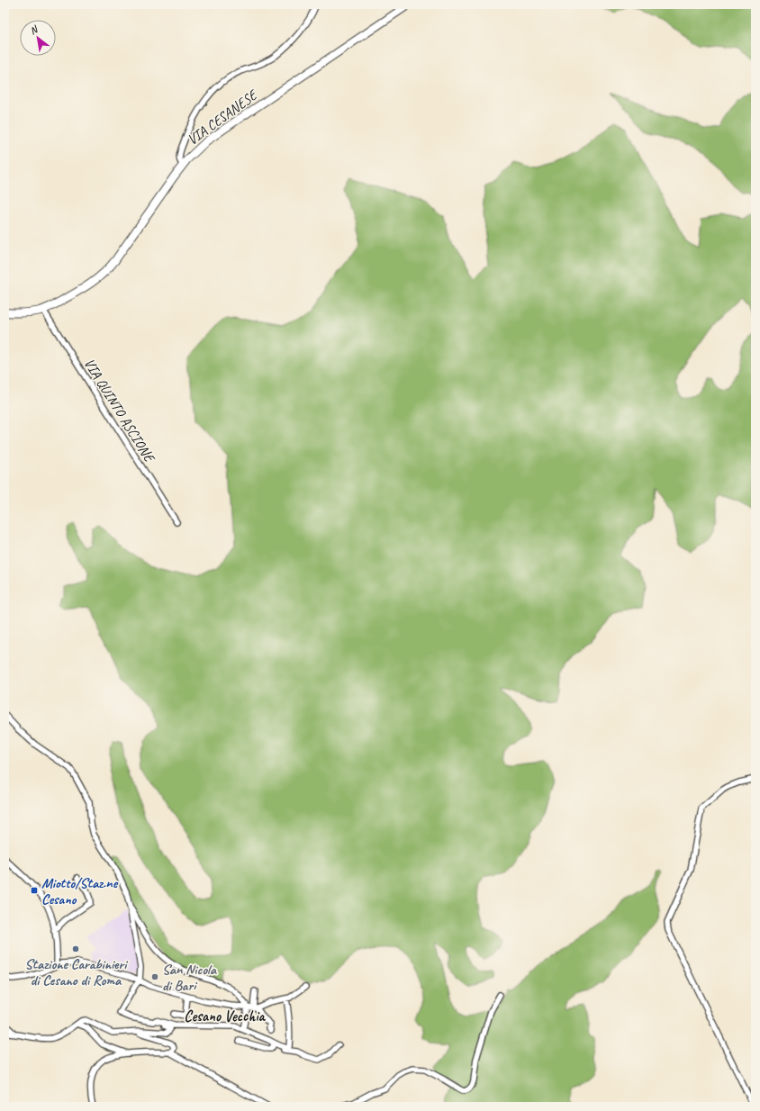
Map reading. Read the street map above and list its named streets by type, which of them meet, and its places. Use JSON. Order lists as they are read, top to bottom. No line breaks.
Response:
{"streets":{"street":["VIA CESANESE","VIA QUINTO ASCIONE"]},"crossings":[["VIA CESANESE","VIA QUINTO ASCIONE"]],"districts":["Cesano Vecchia"],"places":{"transit":["Miotto/Staz.ne Cesano"],"other":["Stazione Carabinieri di Cesano di Roma","San Nicola di Bari"]},"north":"top left"}
